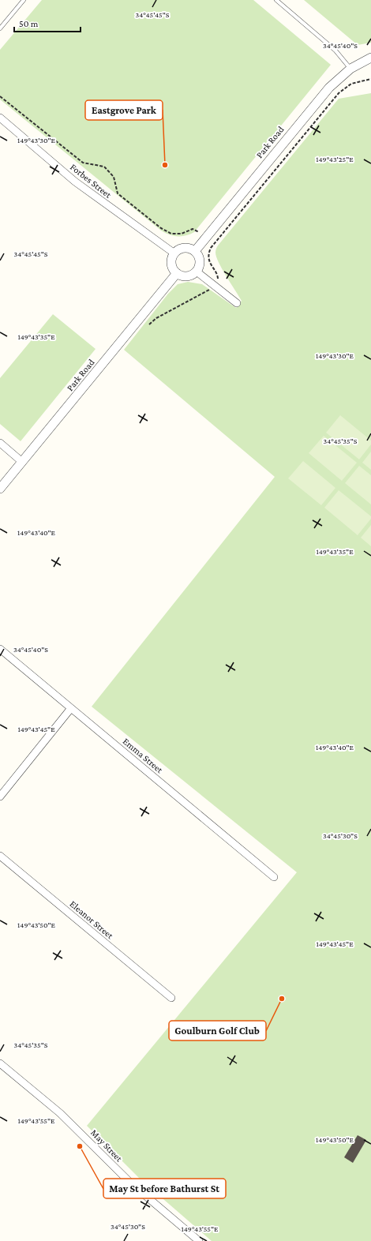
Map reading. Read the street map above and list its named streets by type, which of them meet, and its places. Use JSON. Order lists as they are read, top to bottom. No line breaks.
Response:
{"streets":{"street":["Park Road","Forbes Street","Emma Street","Eleanor Street","May Street"]},"crossings":[["Park Road","Forbes Street"]],"places":["Eastgrove Park","Goulburn Golf Club","May St before Bathurst St"],"scale_bar":"50 m","coordinates":["34°45'45\"S","34°45'40\"S","149°43'30\"E","149°43'25\"E","149°43'35\"E","34°45'35\"S","149°43'40\"E","149°43'45\"E","34°45'30\"S","149°43'50\"E","149°43'55\"E"]}
